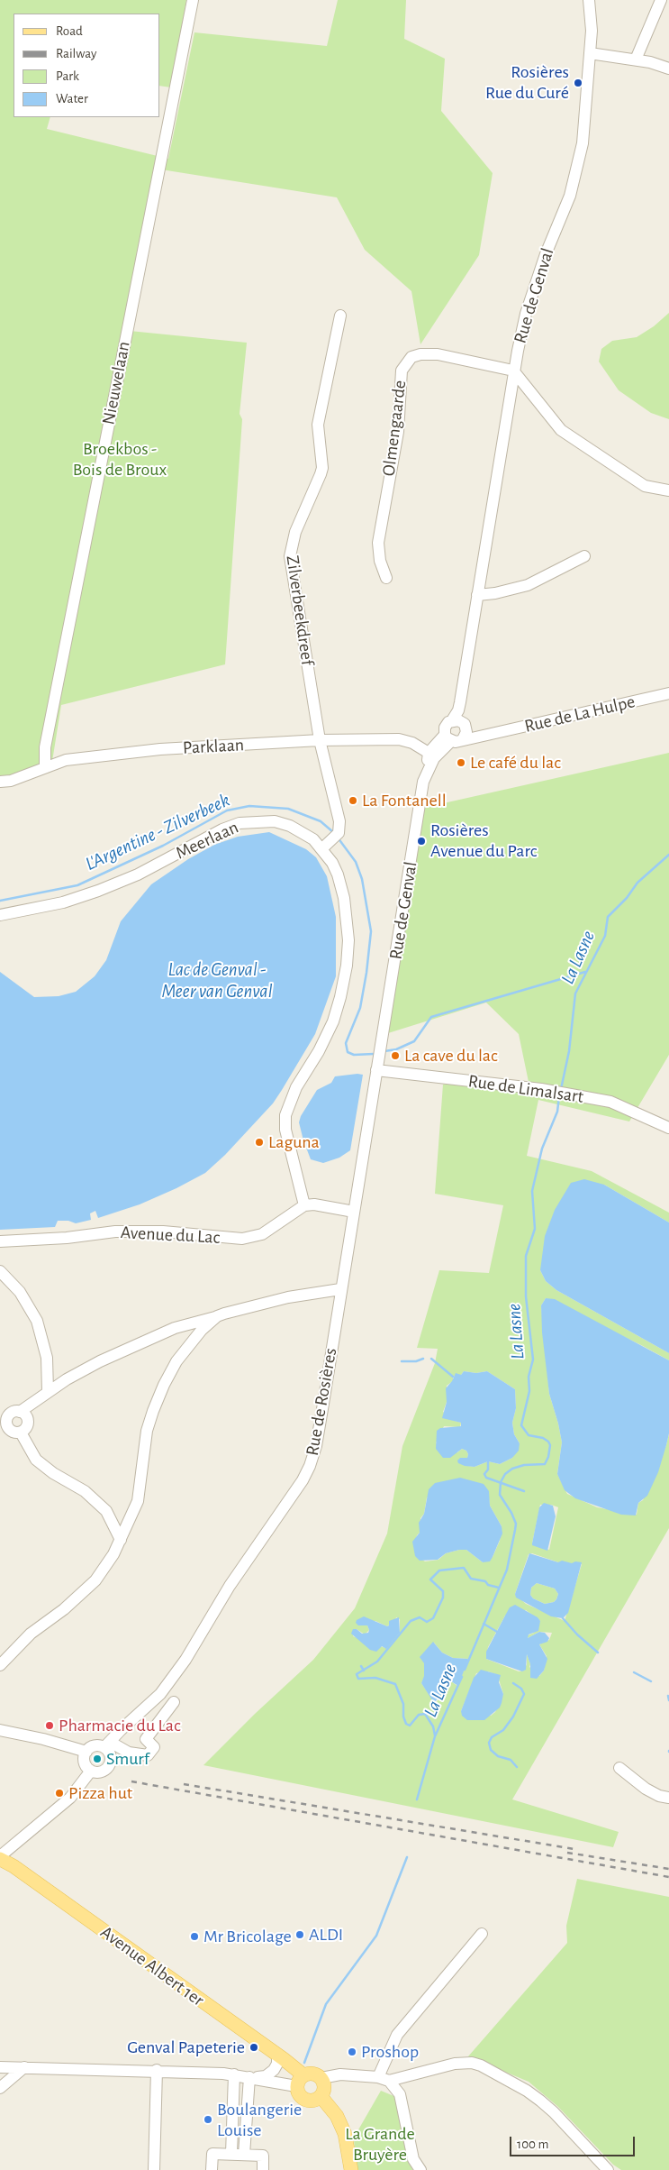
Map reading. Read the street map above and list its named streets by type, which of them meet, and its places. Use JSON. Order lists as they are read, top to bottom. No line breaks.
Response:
{"streets":{"main road":["Avenue Albert 1er"],"street":["Rue de Genval","Nieuwelaan","Olmengaarde","Zilverbeekdreef","Rue de La Hulpe","Parklaan","Meerlaan","Rue de Limalsart","Avenue du Lac","Rue de Rosières"]},"crossings":[["Rue de Genval","Olmengaarde"],["Rue de Genval","Rue de La Hulpe"],["Rue de Genval","Parklaan"],["Rue de Genval","Rue de Rosières"],["Nieuwelaan","Parklaan"],["Zilverbeekdreef","Parklaan"],["Zilverbeekdreef","Meerlaan"],["Meerlaan","Avenue du Lac"],["Rue de Limalsart","Rue de Rosières"]],"water":["L'Argentine - Zilverbeek","La Lasne","Lac de Genval - Meer van Genval"],"parks":["Broekbos - Bois de Broux","La Grande Bruyère"],"places":["Rosières Rue du Curé","Le café du lac","La Fontanell","Rosières Avenue du Parc","La cave du lac","Laguna","Pharmacie du Lac","Smurf","Pizza hut","ALDI","Mr Bricolage","Genval Papeterie","Proshop","Boulangerie Louise"],"legend":["Road","Railway","Park","Water"],"scale_bar":"100 m"}
